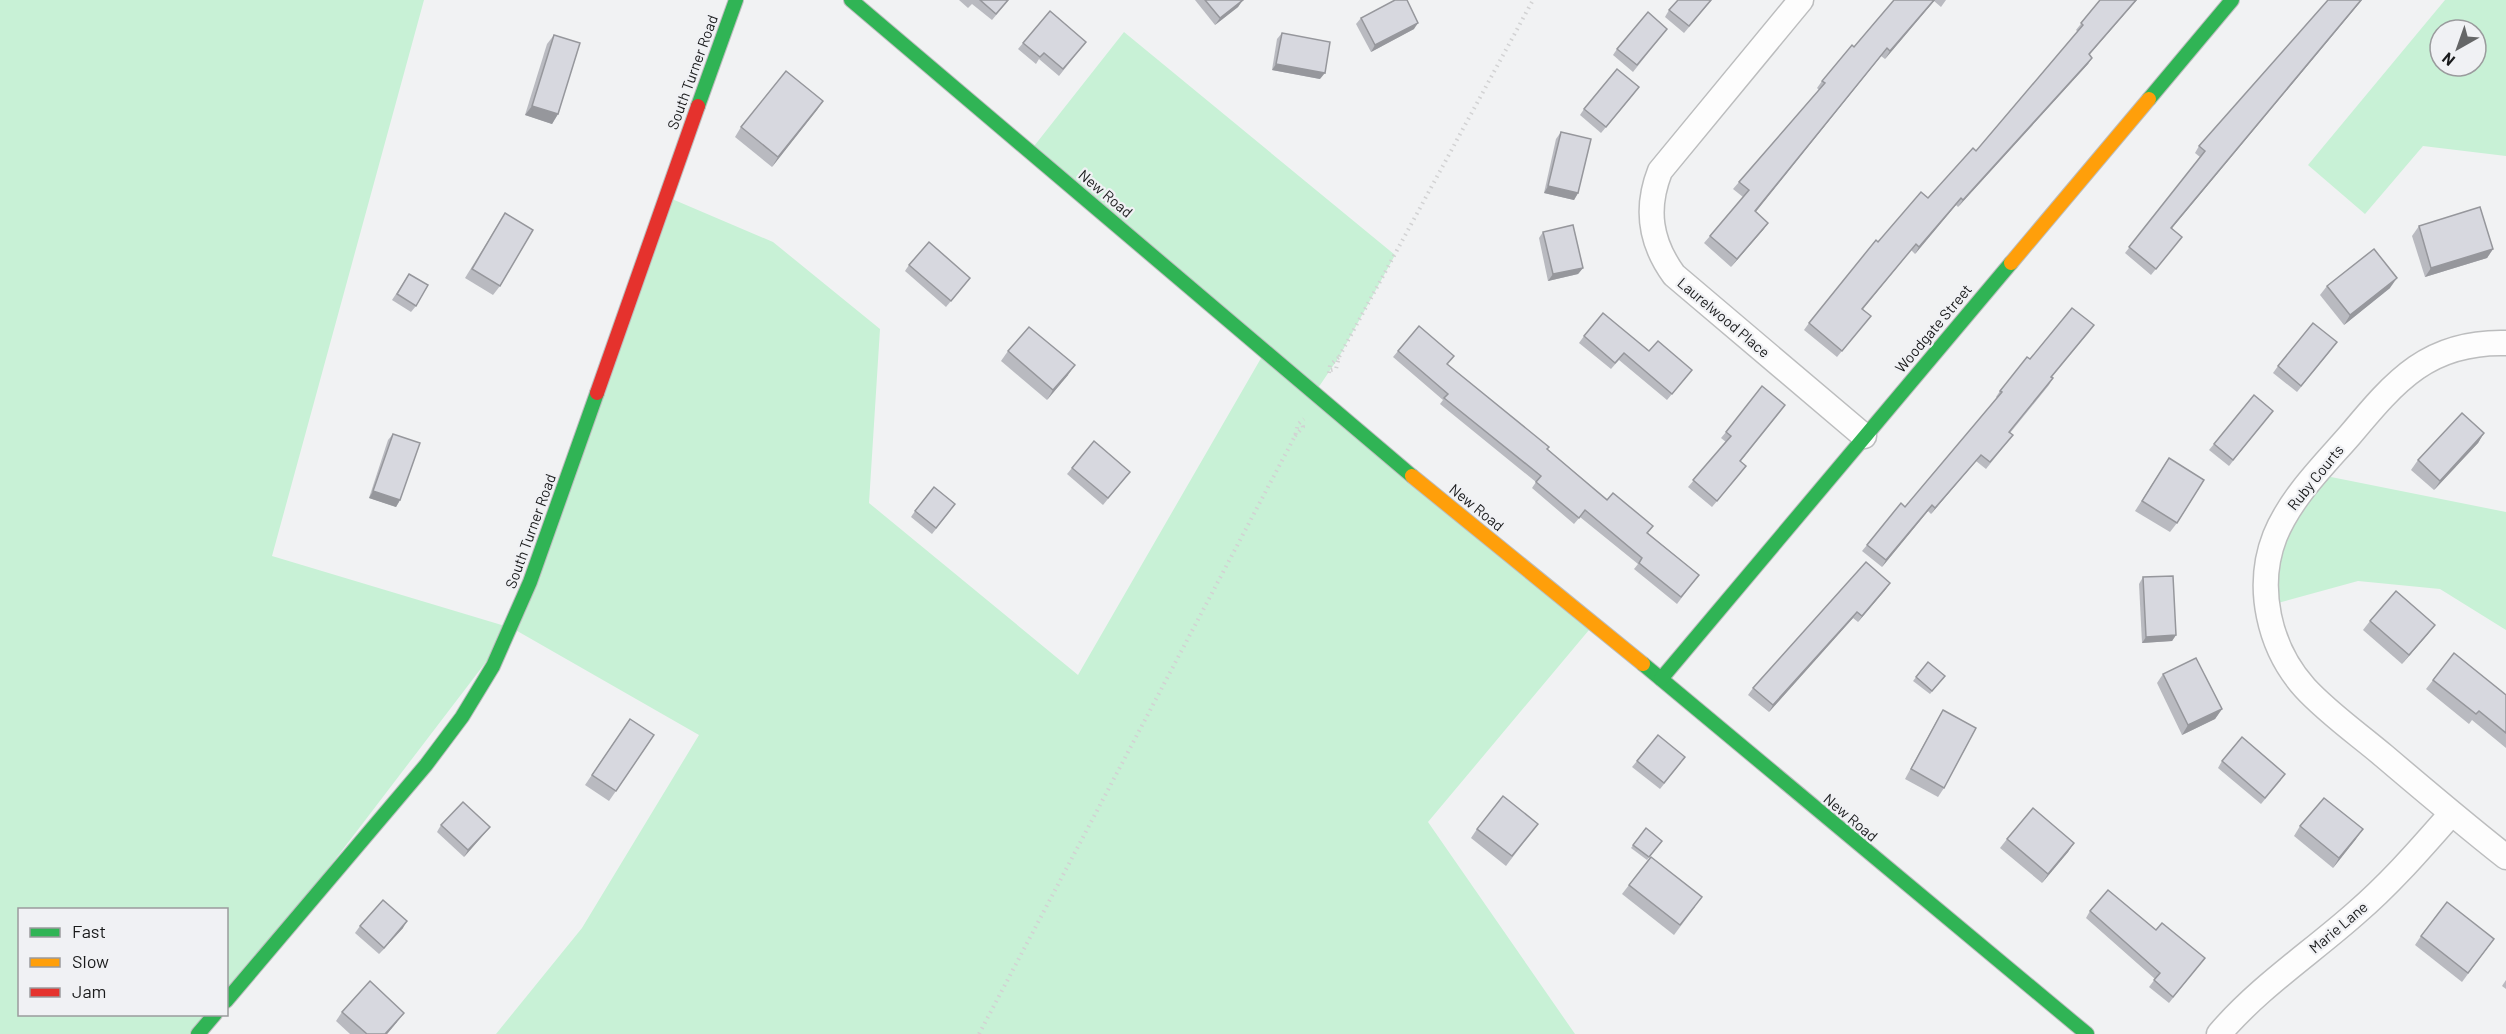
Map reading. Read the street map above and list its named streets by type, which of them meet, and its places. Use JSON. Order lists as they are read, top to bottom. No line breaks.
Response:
{"streets":{"street":["South Turner Road","New Road","Laurelwood Place","Woodgate Street","Ruby Courts","Marie Lane"]},"crossings":[["New Road","Woodgate Street"],["Laurelwood Place","Woodgate Street"],["Ruby Courts","Marie Lane"]],"legend":["Fast","Slow","Jam"],"north":"bottom left"}
